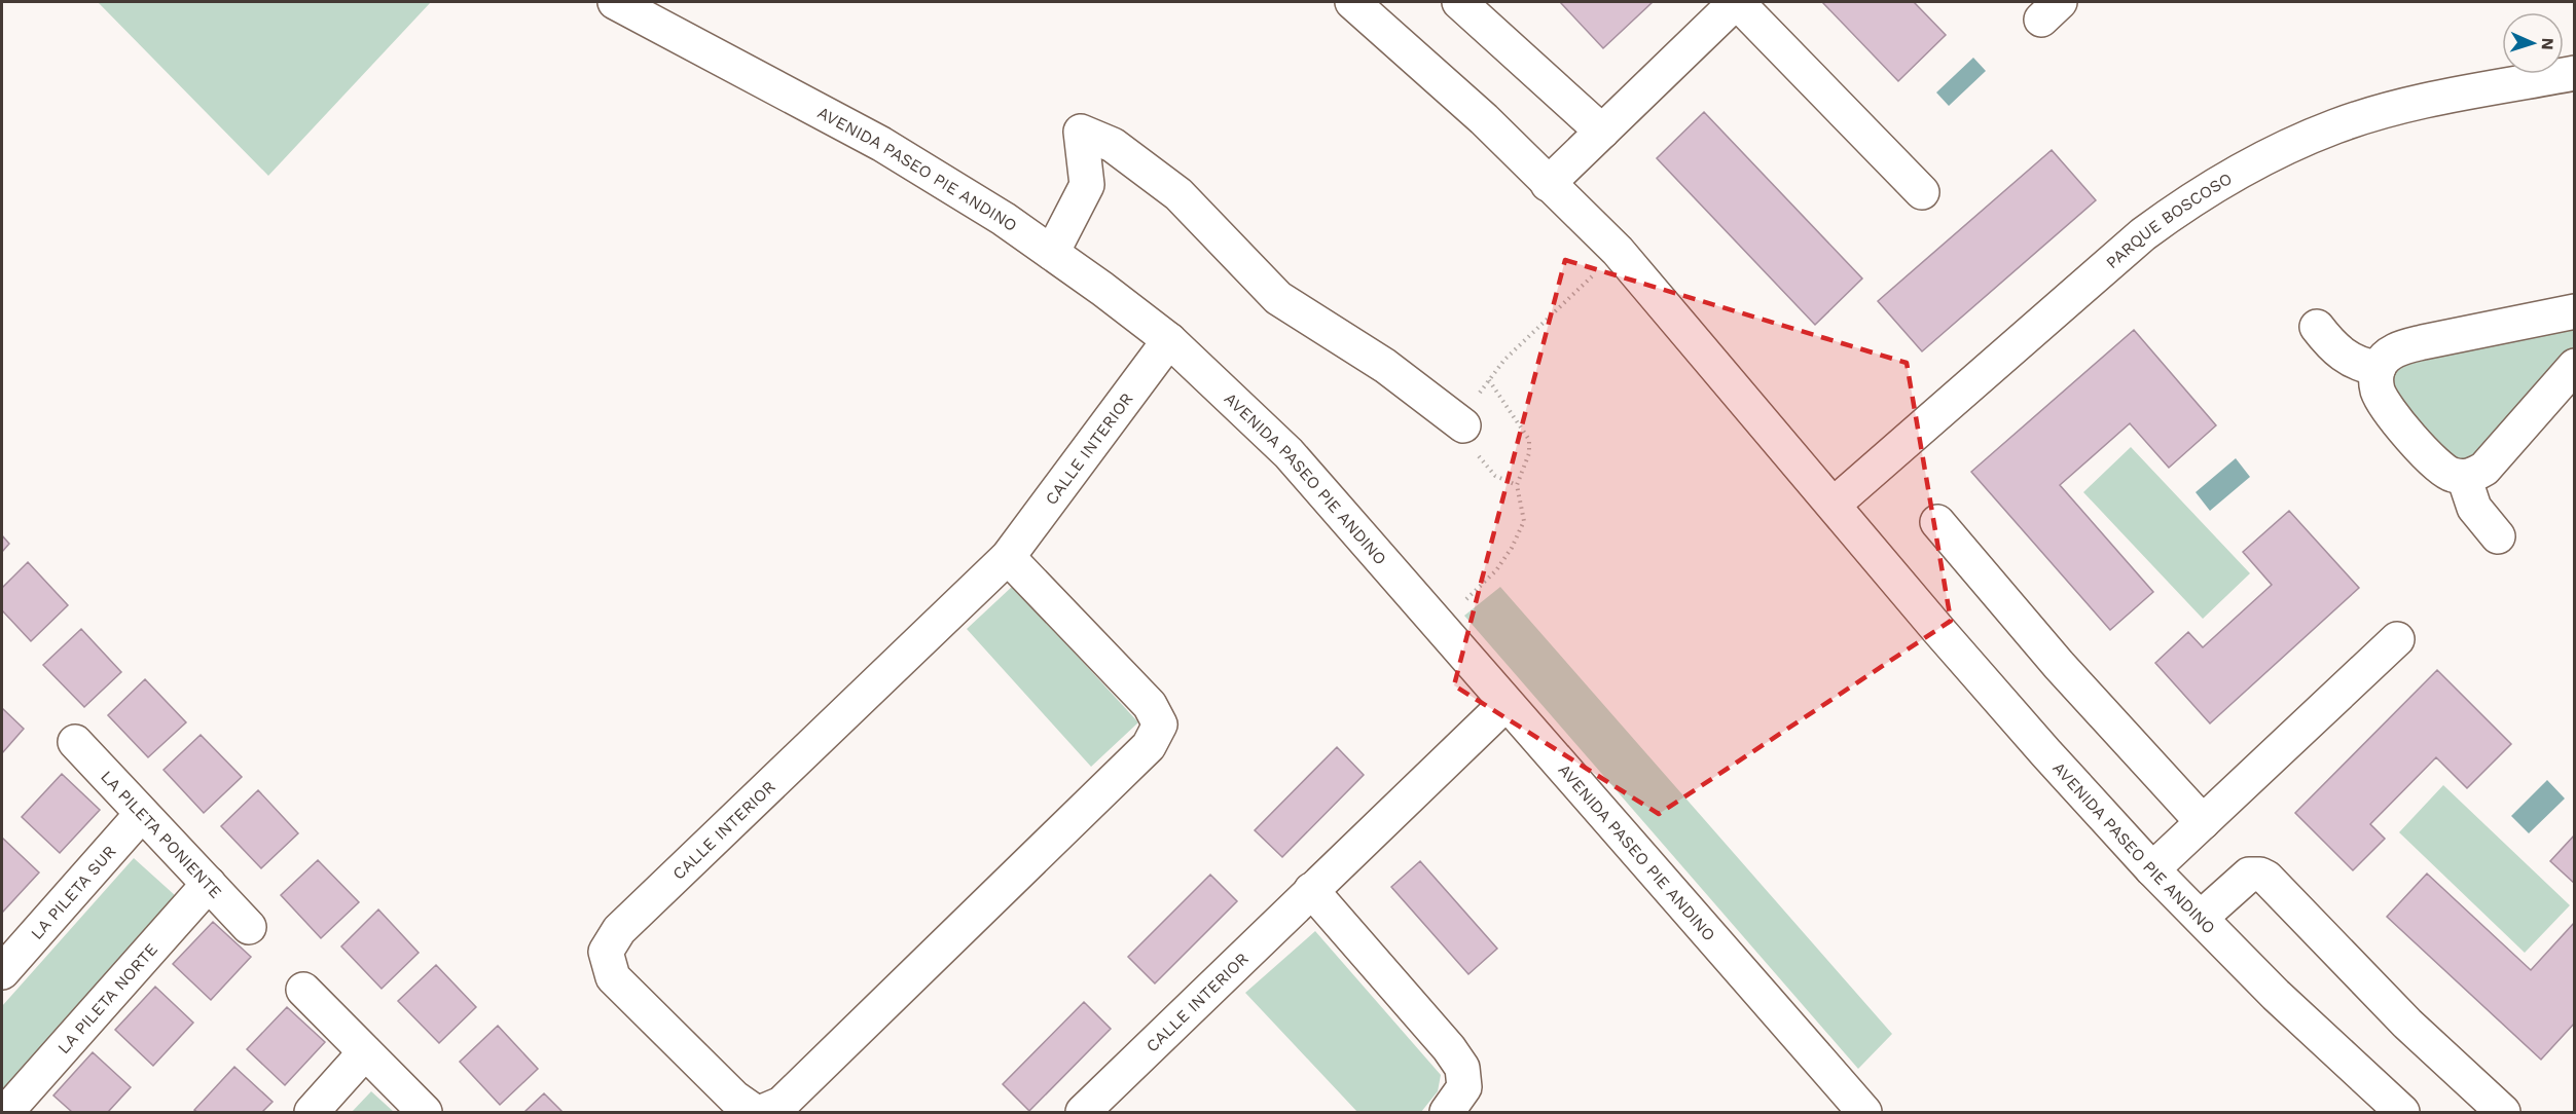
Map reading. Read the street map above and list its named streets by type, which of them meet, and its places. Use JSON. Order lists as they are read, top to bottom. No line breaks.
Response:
{"streets":{"street":["AVENIDA PASEO PIE ANDINO","PARQUE BOSCOSO","CALLE INTERIOR","LA PILETA PONIENTE","LA PILETA SUR","LA PILETA NORTE"]},"crossings":[["AVENIDA PASEO PIE ANDINO","PARQUE BOSCOSO"],["AVENIDA PASEO PIE ANDINO","CALLE INTERIOR"],["LA PILETA PONIENTE","LA PILETA SUR"],["LA PILETA PONIENTE","LA PILETA NORTE"]],"north":"right"}
